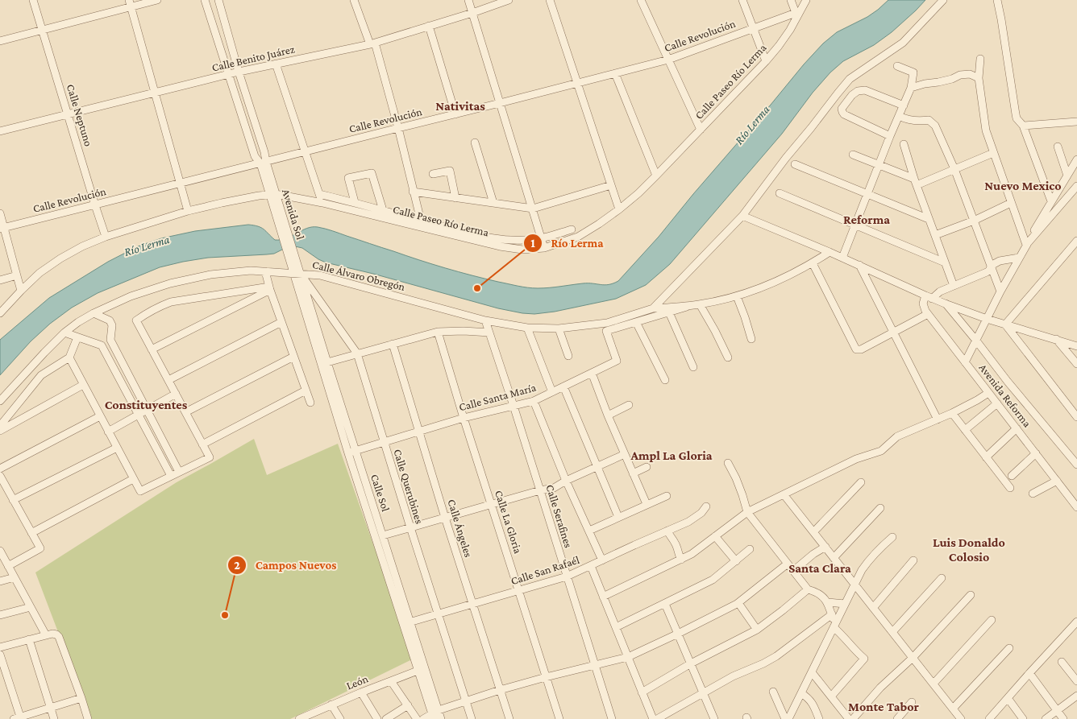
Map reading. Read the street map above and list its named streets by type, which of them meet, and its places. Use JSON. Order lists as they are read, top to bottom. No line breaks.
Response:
{"streets":{"street":["Calle Revolución","Calle Benito Juárez","Calle Paseo Río Lerma","Calle Neptuno","Avenida Sol","Calle Álvaro Obregón","Avenida Reforma","Calle Santa María","Calle Querubines","Calle Sol","Calle Serafines","Calle La Gloria","Calle Ángeles","Calle San Rafaél","León"]},"crossings":[["Calle Revolución","Calle Paseo Río Lerma"],["Calle Revolución","Calle Neptuno"],["Calle Revolución","Avenida Sol"],["Calle Benito Juárez","Calle Neptuno"],["Calle Paseo Río Lerma","Calle Neptuno"],["Calle Paseo Río Lerma","Avenida Sol"],["Avenida Sol","Calle Álvaro Obregón"],["Avenida Sol","Calle Querubines"],["Avenida Sol","Calle Sol"],["Calle Álvaro Obregón","Calle Querubines"],["Calle Álvaro Obregón","Calle Sol"],["Calle Álvaro Obregón","Calle Serafines"],["Calle Santa María","Calle Querubines"],["Calle Santa María","Calle Sol"],["Calle Santa María","Calle Serafines"],["Calle Santa María","Calle La Gloria"],["Calle Santa María","Calle Ángeles"],["Calle Querubines","Calle Sol"],["Calle Querubines","Calle San Rafaél"],["Calle Sol","Calle San Rafaél"],["Calle Sol","León"],["Calle Serafines","Calle San Rafaél"],["Calle La Gloria","Calle San Rafaél"],["Calle Ángeles","Calle San Rafaél"]],"districts":["Nativitas","Nuevo Mexico","Reforma","Constituyentes","Ampl La Gloria","Luis Donaldo Colosio","Santa Clara","Monte Tabor"],"water":["Río Lerma"],"places":["Río Lerma","Campos Nuevos"]}
